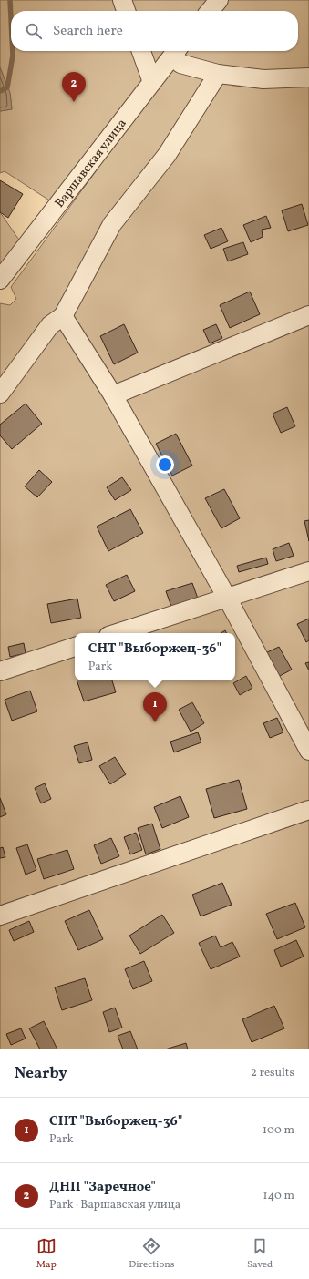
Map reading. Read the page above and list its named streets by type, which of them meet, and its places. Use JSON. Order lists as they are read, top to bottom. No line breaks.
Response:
{"streets":{"street":["Варшавская улица"]},"page":{"search":"Search here","pins":["2","1"],"popup":["СНТ \"Выборжец-36\"","Park"],"heading":["Nearby","2 results"],"list":[{"mark":"1","name":"СНТ \"Выборжец-36\"","note":"Park","value":"100 m"},{"mark":"2","name":"ДНП \"Заречное\"","note":"Park · Варшавская улица","value":"140 m"}],"nav":["Map","Directions","Saved"]}}
